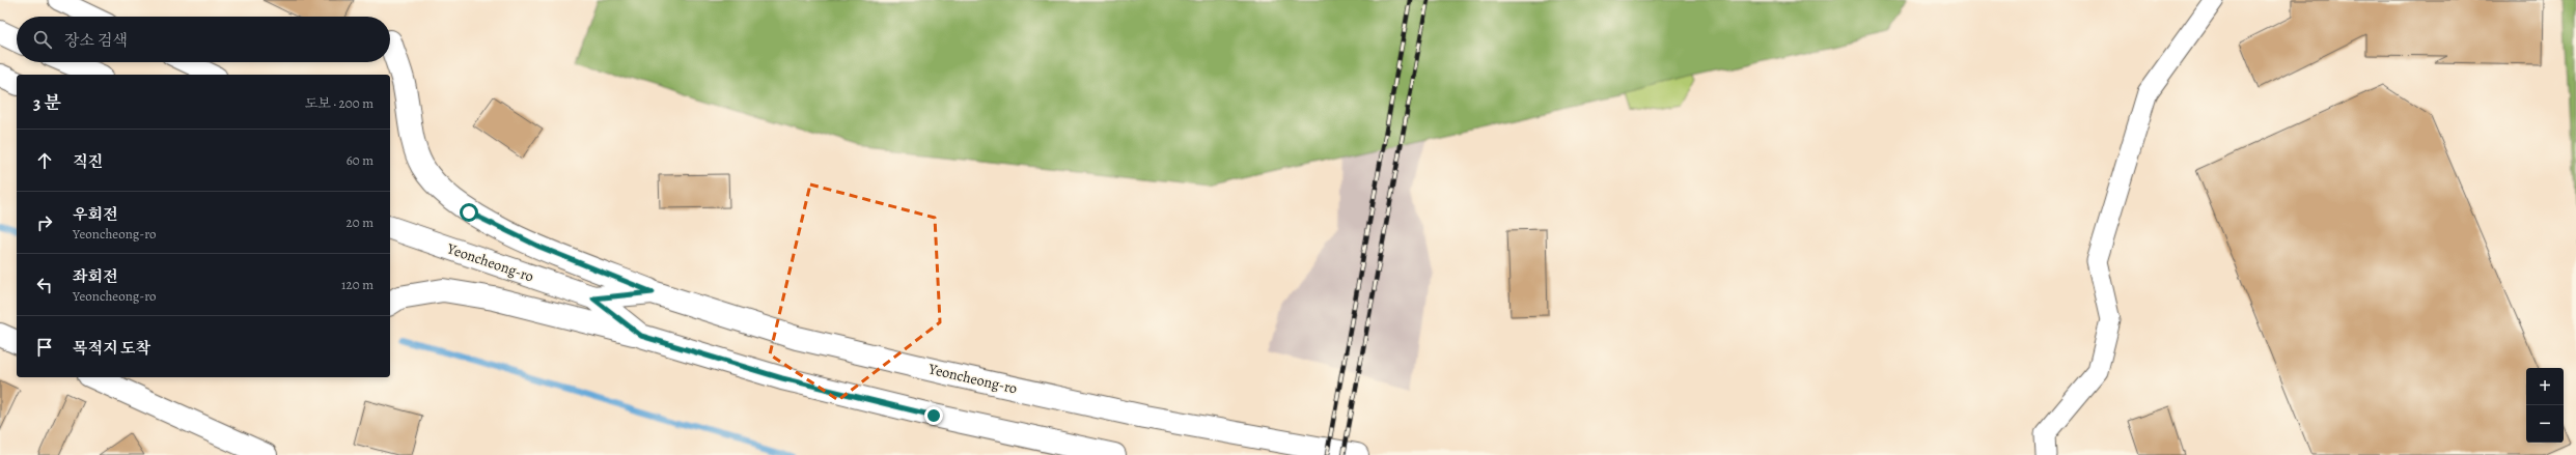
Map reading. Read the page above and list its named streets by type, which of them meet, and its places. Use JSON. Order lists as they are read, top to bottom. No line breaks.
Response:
{"streets":{"main road":["Yeoncheong-ro"]},"page":{"search":"장소 검색","heading":["3 분","도보 · 200 m"],"list":[["직진","60 m"],["우회전","Yeoncheong-ro","20 m"],["좌회전","Yeoncheong-ro","120 m"],"목적지 도착"],"map_buttons":["+","−"]}}
